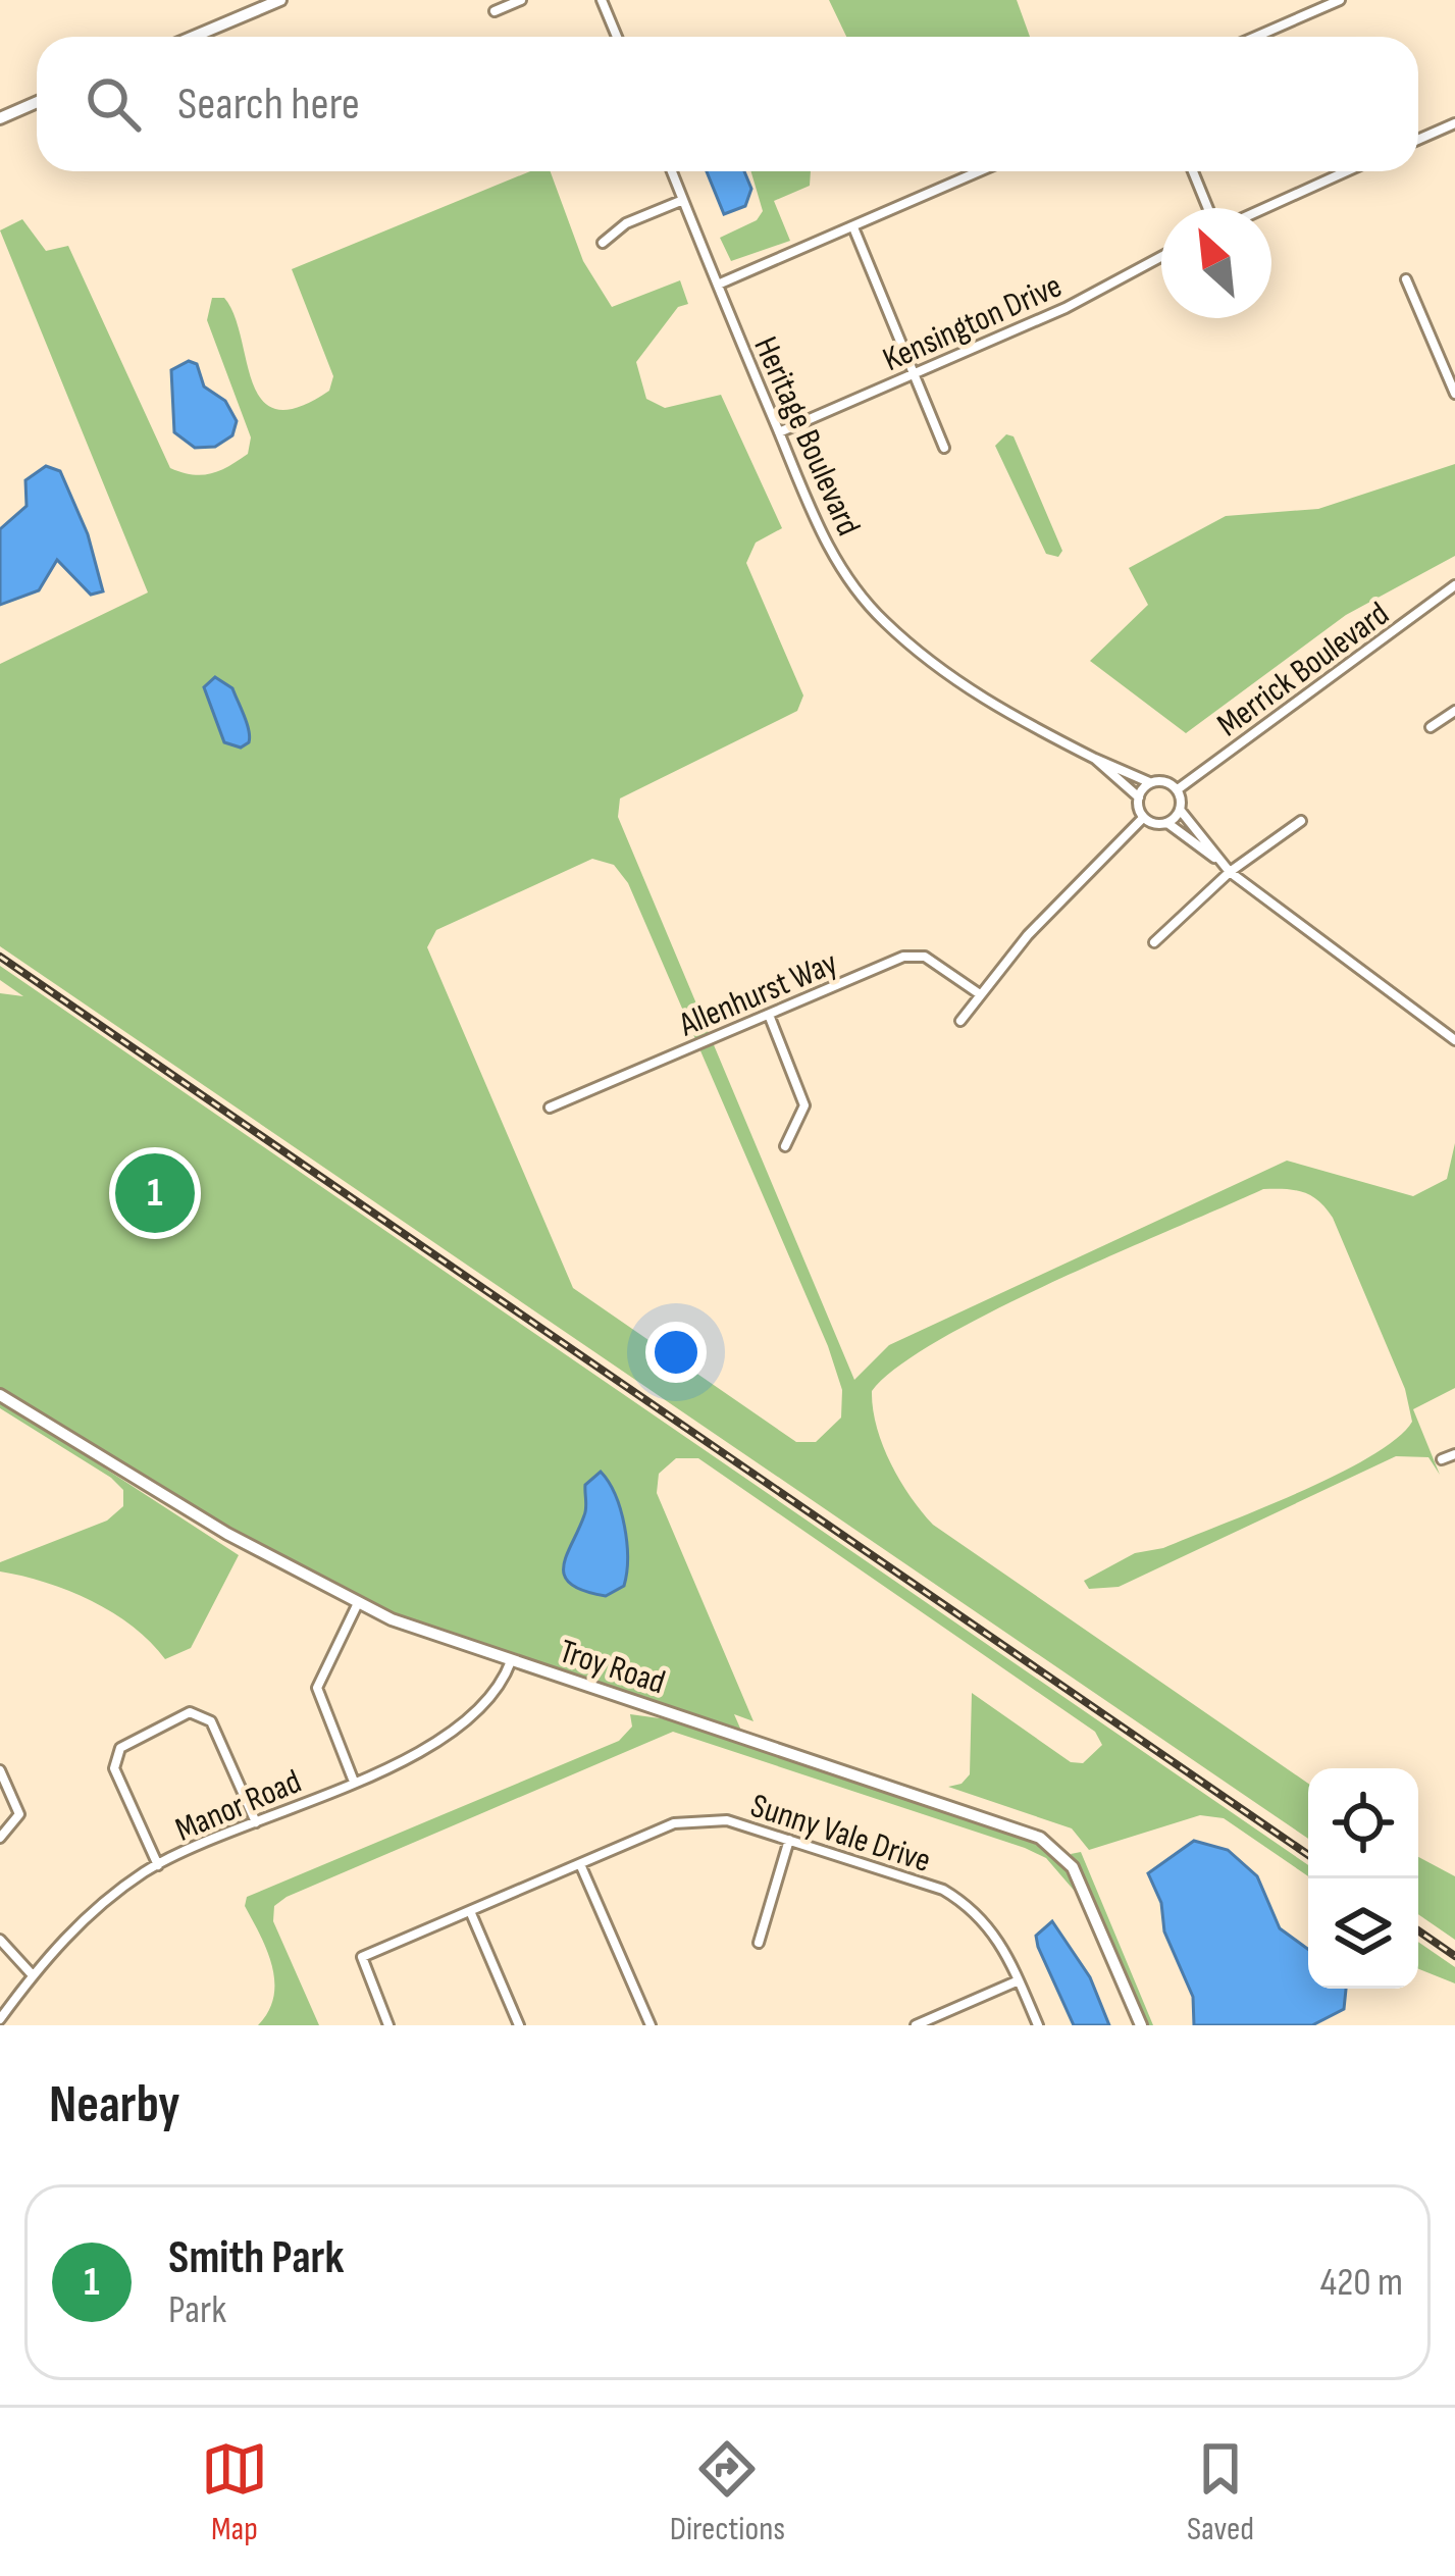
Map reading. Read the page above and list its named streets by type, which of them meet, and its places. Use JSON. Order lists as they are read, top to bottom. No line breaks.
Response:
{"streets":{"street":["Kensington Drive","Heritage Boulevard","Merrick Boulevard","Allenhurst Way","Troy Road","Manor Road","Sunny Vale Drive"]},"crossings":[["Kensington Drive","Heritage Boulevard"],["Heritage Boulevard","Merrick Boulevard"],["Troy Road","Manor Road"]],"north":"top left","page":{"search":"Search here","pins":"1","heading":"Nearby","list":[{"mark":"1","name":"Smith Park","note":"Park","value":"420 m"}],"nav":["Map","Directions","Saved"]}}
